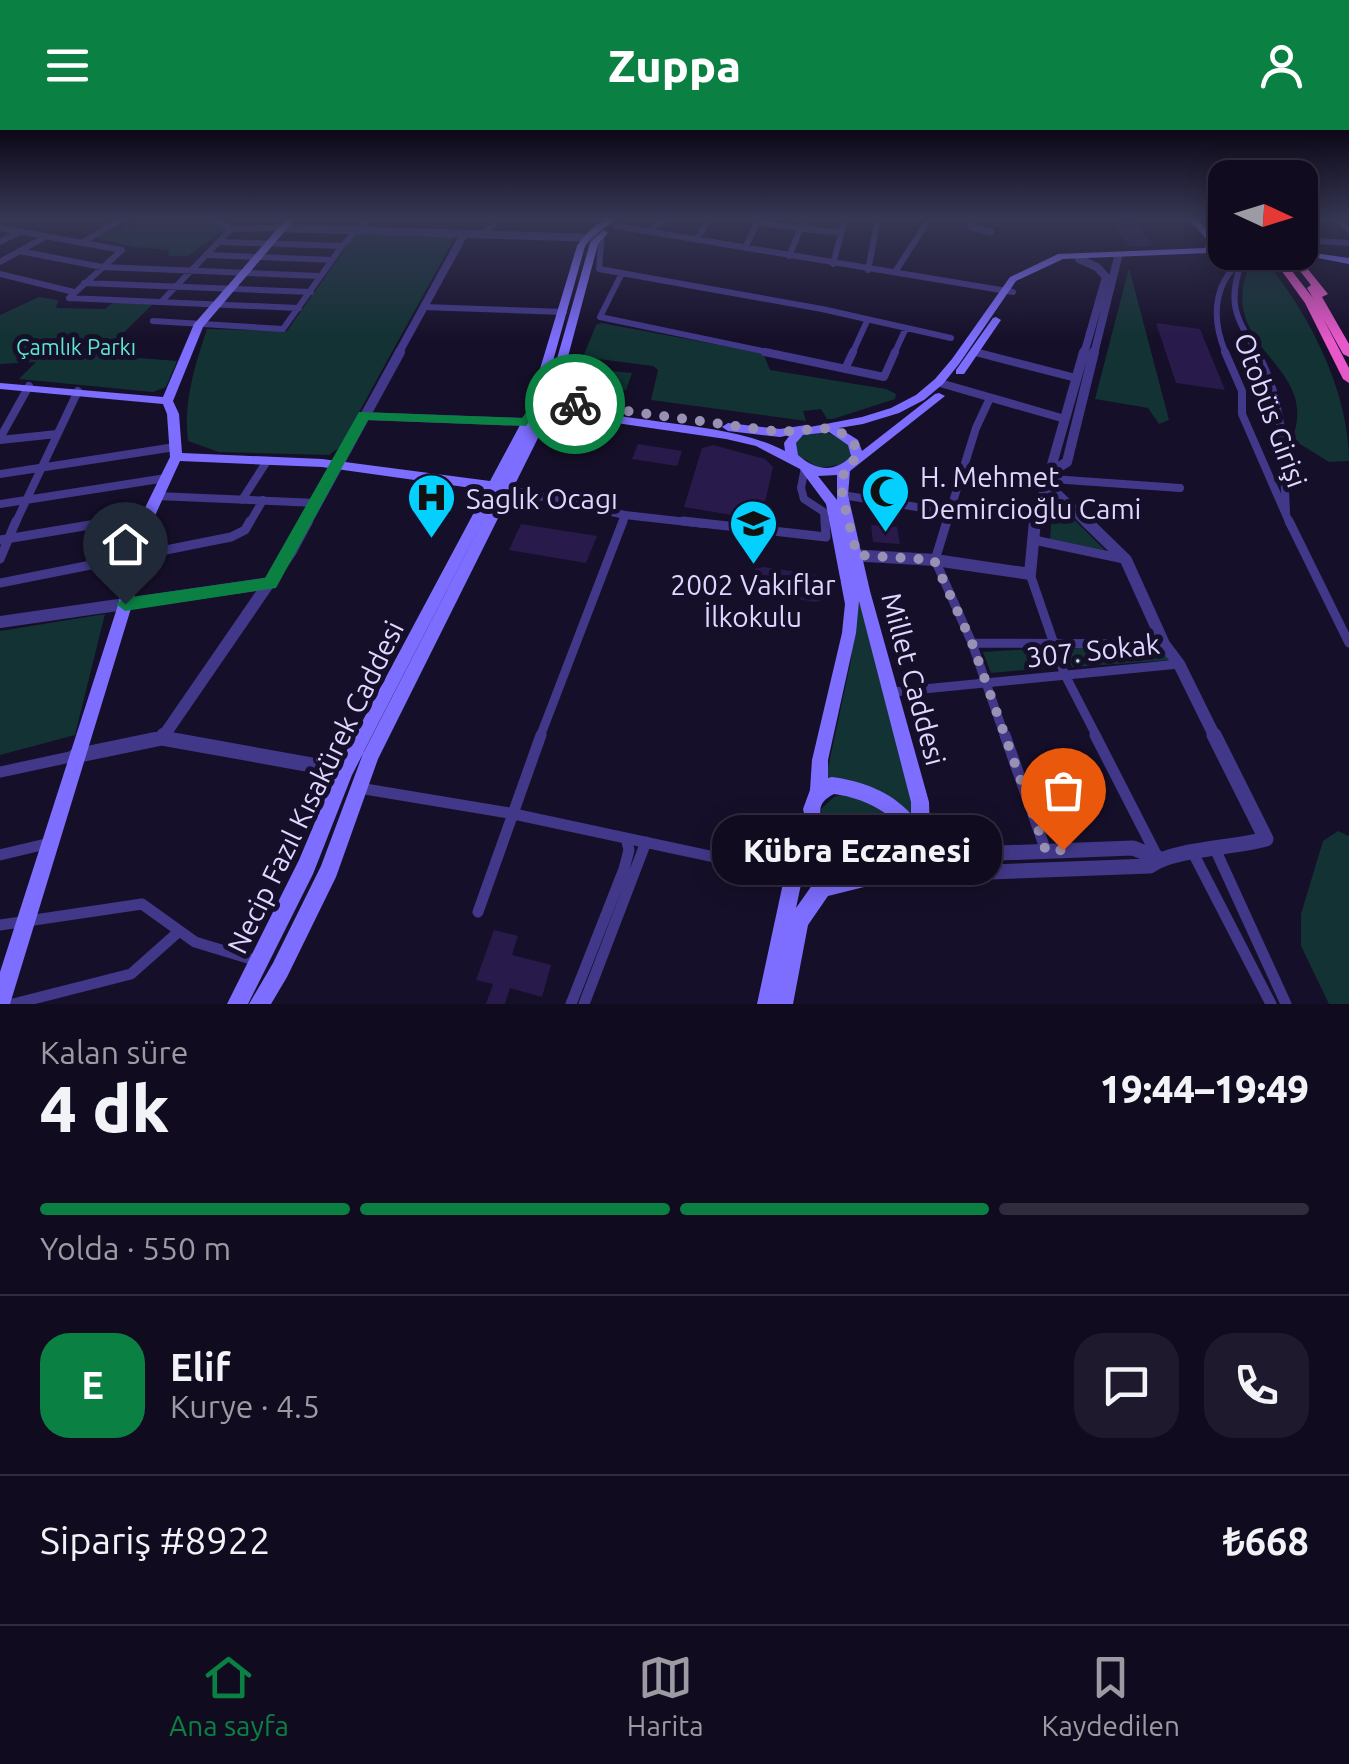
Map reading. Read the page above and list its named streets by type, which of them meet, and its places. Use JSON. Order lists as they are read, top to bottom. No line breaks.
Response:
{"streets":{"main road":["Millet Caddesi","Necip Fazıl Kısakürek Caddesi"],"street":["Otobüs Girişi","307. Sokak"]},"crossings":[["307. Sokak","Millet Caddesi"]],"parks":["Çamlık Parkı"],"places":{"mosque":["H. Mehmet Demircioğlu Cami"],"hospital":["Saglık Ocagı"],"school or university":["2002 Vakıflar İlkokulu"],"other":["Kübra Eczanesi"]},"north":"right","page":{"header":"Zuppa","bubble":"Kübra Eczanesi","heading":["4 dk","Kalan süre","19:44–19:49"],"panel":["Elif","Kurye · 4.5","Sipariş #8922","₺668"],"bar":"Yolda · 550 m","round":"E","tabs":["Ana sayfa","Harita","Kaydedilen"]}}
